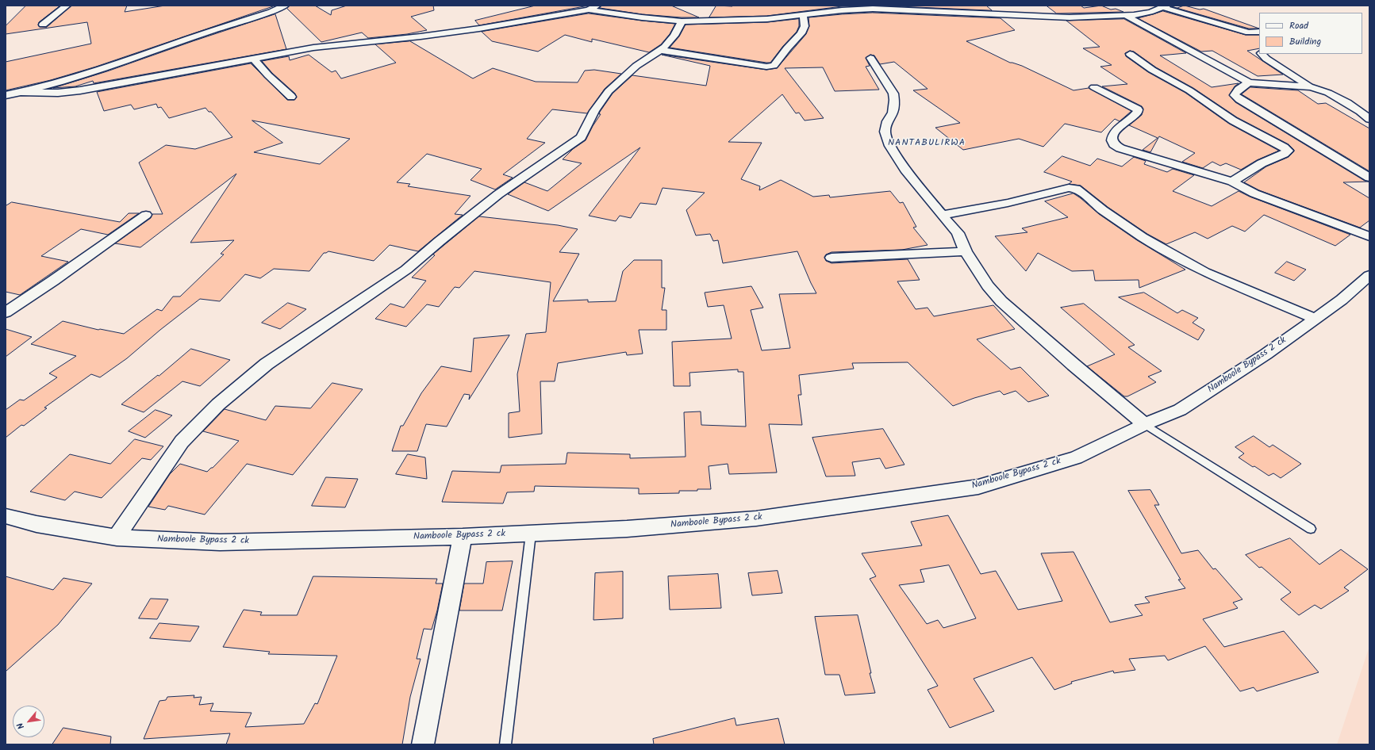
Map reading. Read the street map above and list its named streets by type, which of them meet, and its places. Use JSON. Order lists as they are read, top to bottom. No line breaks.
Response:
{"streets":{"street":["Namboole Bypass 2 ck"]},"districts":["NANTABULIRWA"],"legend":["Road","Building"],"north":"bottom left"}
